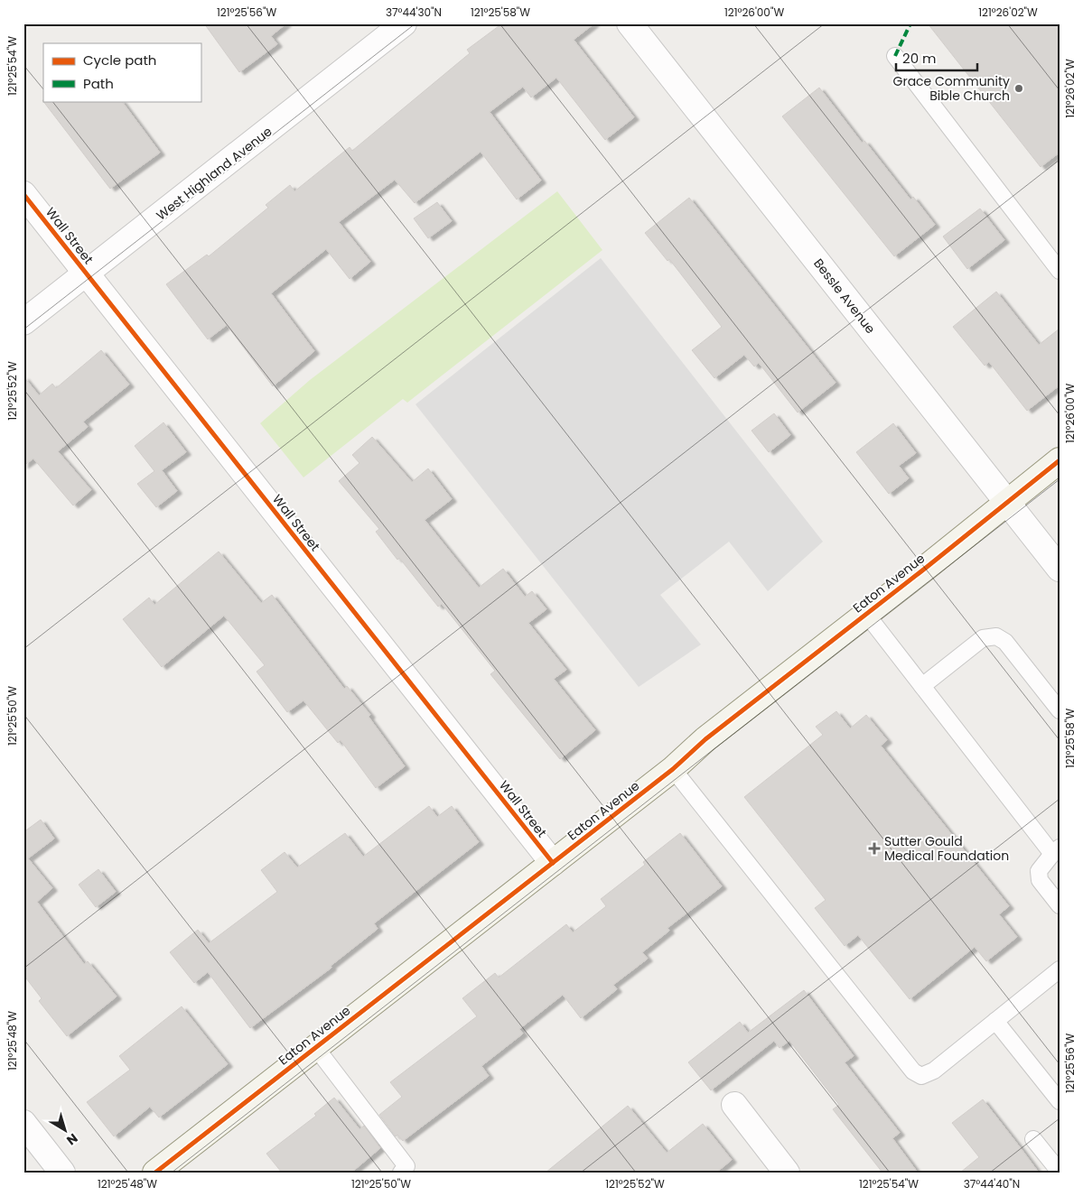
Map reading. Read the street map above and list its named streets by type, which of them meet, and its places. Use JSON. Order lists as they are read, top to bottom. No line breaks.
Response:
{"streets":{"street":["West Highland Avenue","Wall Street","Bessle Avenue","Eaton Avenue"]},"crossings":[["West Highland Avenue","Wall Street"],["Wall Street","Eaton Avenue"],["Bessle Avenue","Eaton Avenue"]],"places":{"other":["Grace Community Bible Church"],"health":["Sutter Gould Medical Foundation"]},"legend":["Cycle path","Path"],"scale_bar":"20 m","north":"bottom right","coordinates":["121°25'56\"W","37°44'30\"N","121°25'58\"W","121°26'00\"W","121°26'02\"W","121°25'54\"W","121°25'52\"W","121°25'50\"W","121°25'48\"W","37°44'40\"N"]}
